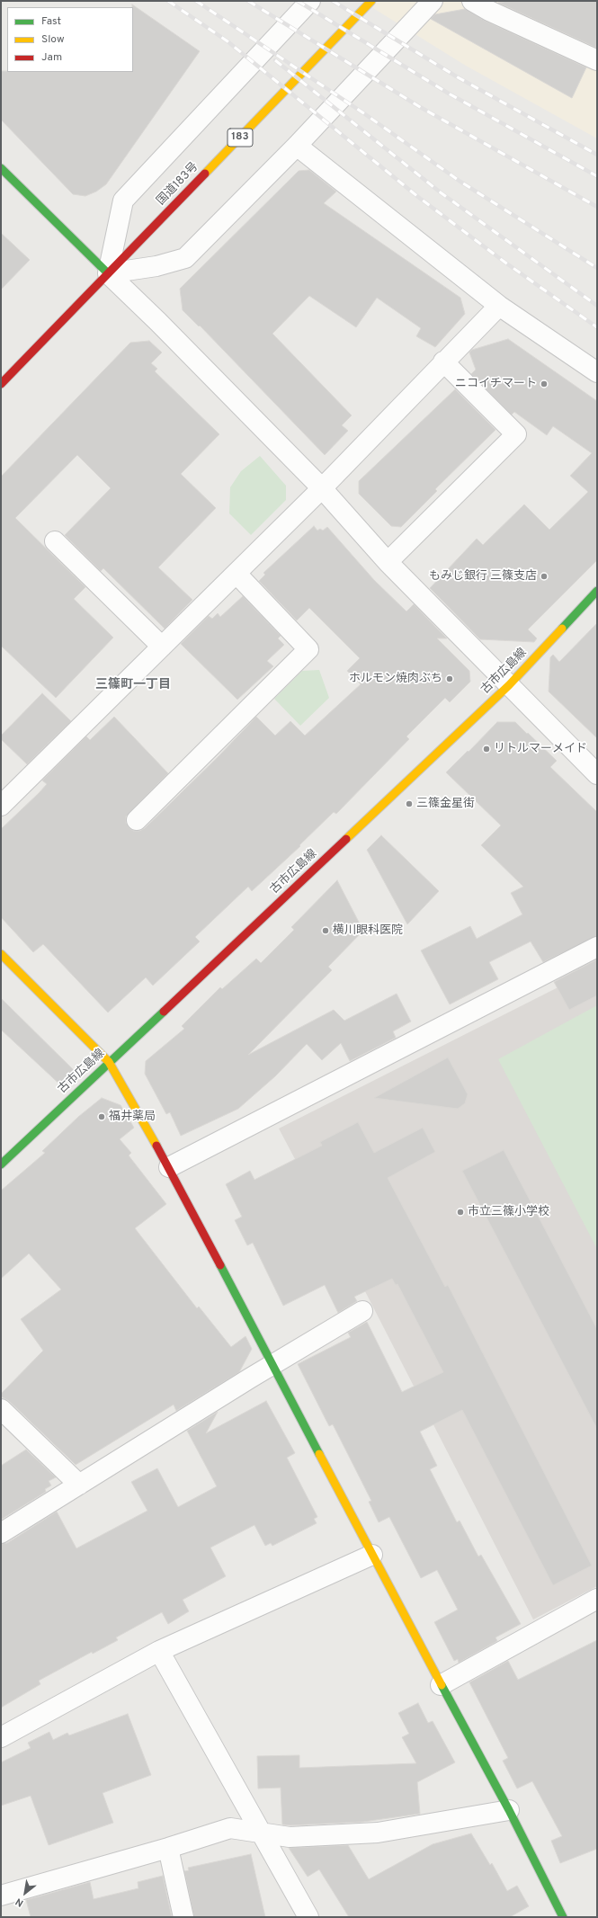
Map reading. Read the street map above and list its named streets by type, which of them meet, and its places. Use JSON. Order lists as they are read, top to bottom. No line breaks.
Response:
{"streets":{"main road":["183","国道183号","古市広島線"]},"districts":["三篠町一丁目"],"places":["ニコイチマート","もみじ銀行 三篠支店","ホルモン焼肉ぶち","リトルマーメイド","三篠金星街","横川眼科医院","福井薬局","市立三篠小学校"],"legend":["Fast","Slow","Jam"],"north":"bottom left"}
